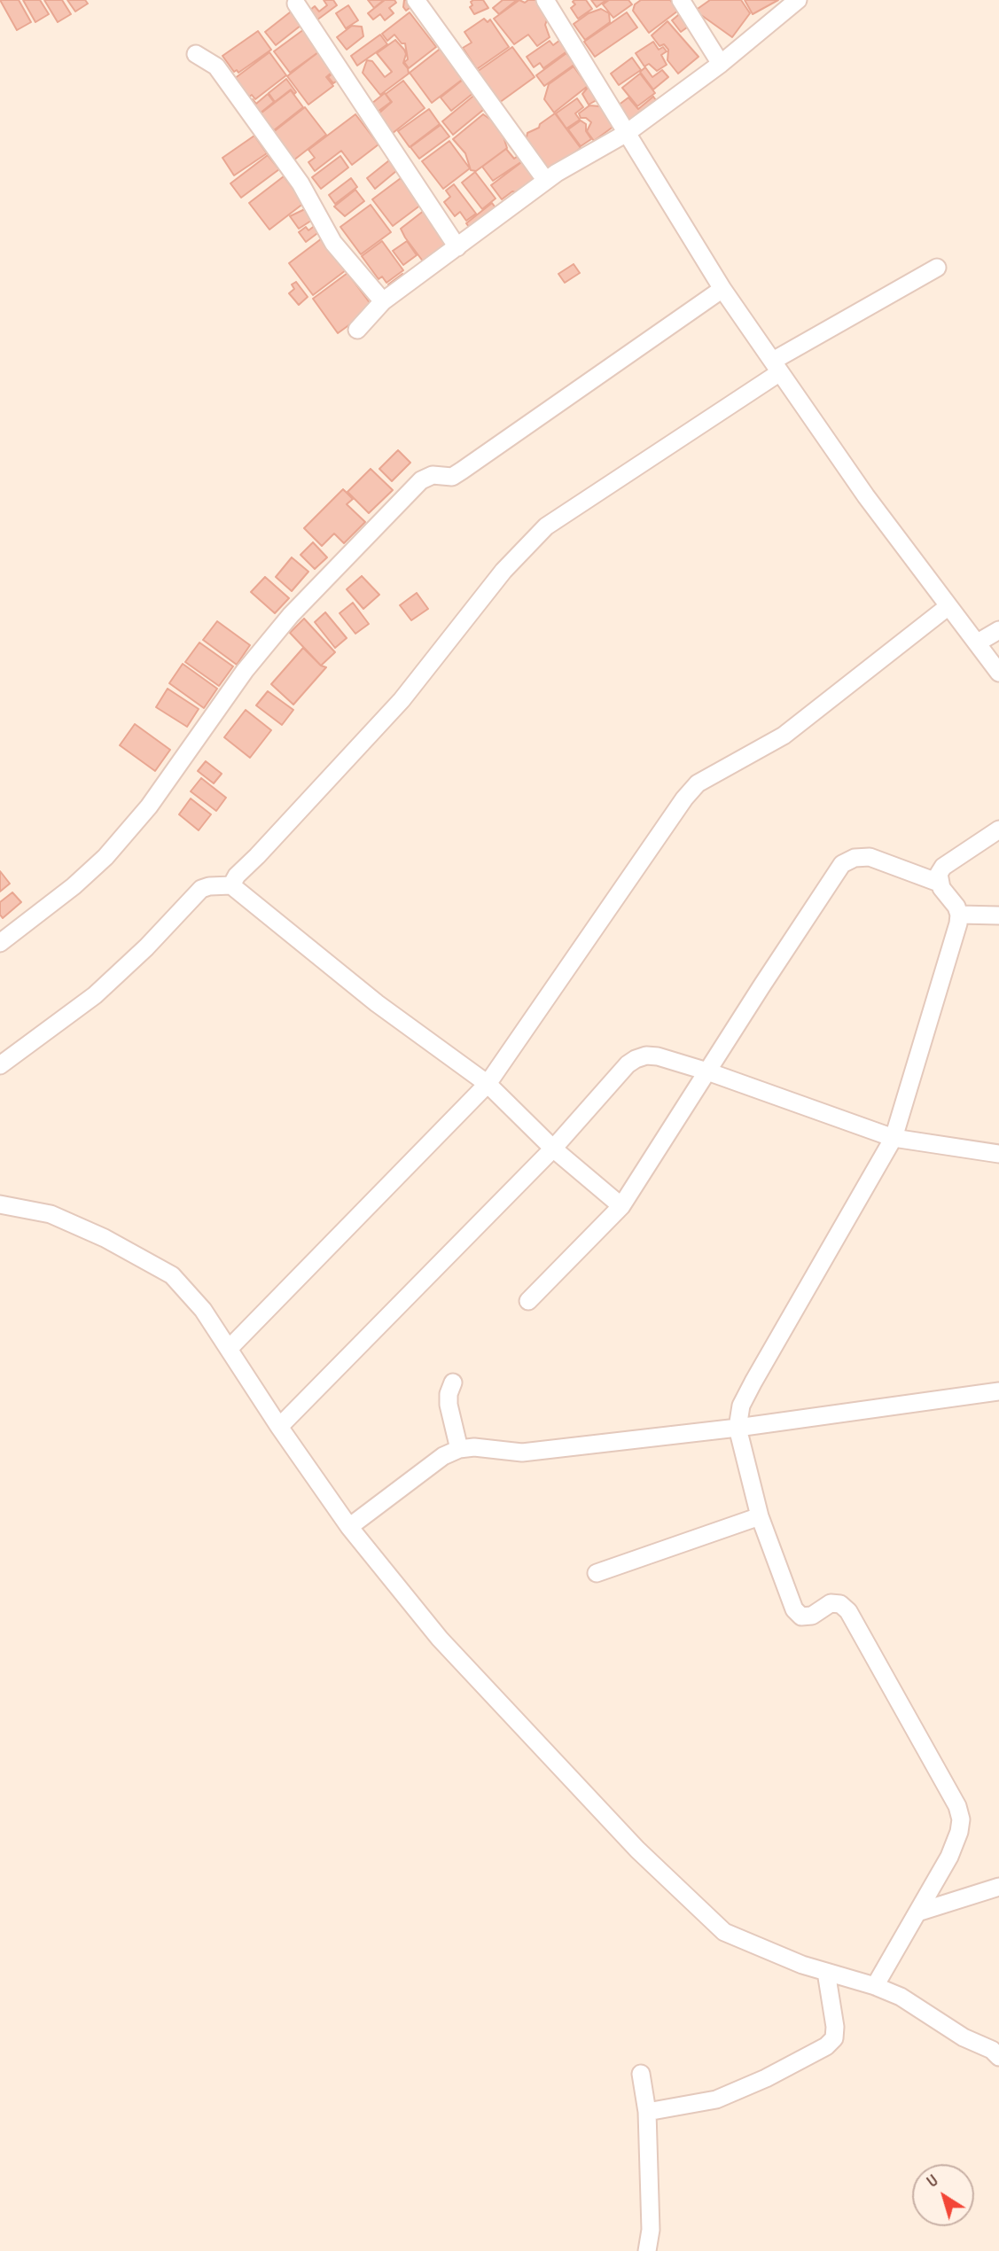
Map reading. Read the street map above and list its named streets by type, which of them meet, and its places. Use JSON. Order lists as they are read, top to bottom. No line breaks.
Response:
{"north":"top left"}
